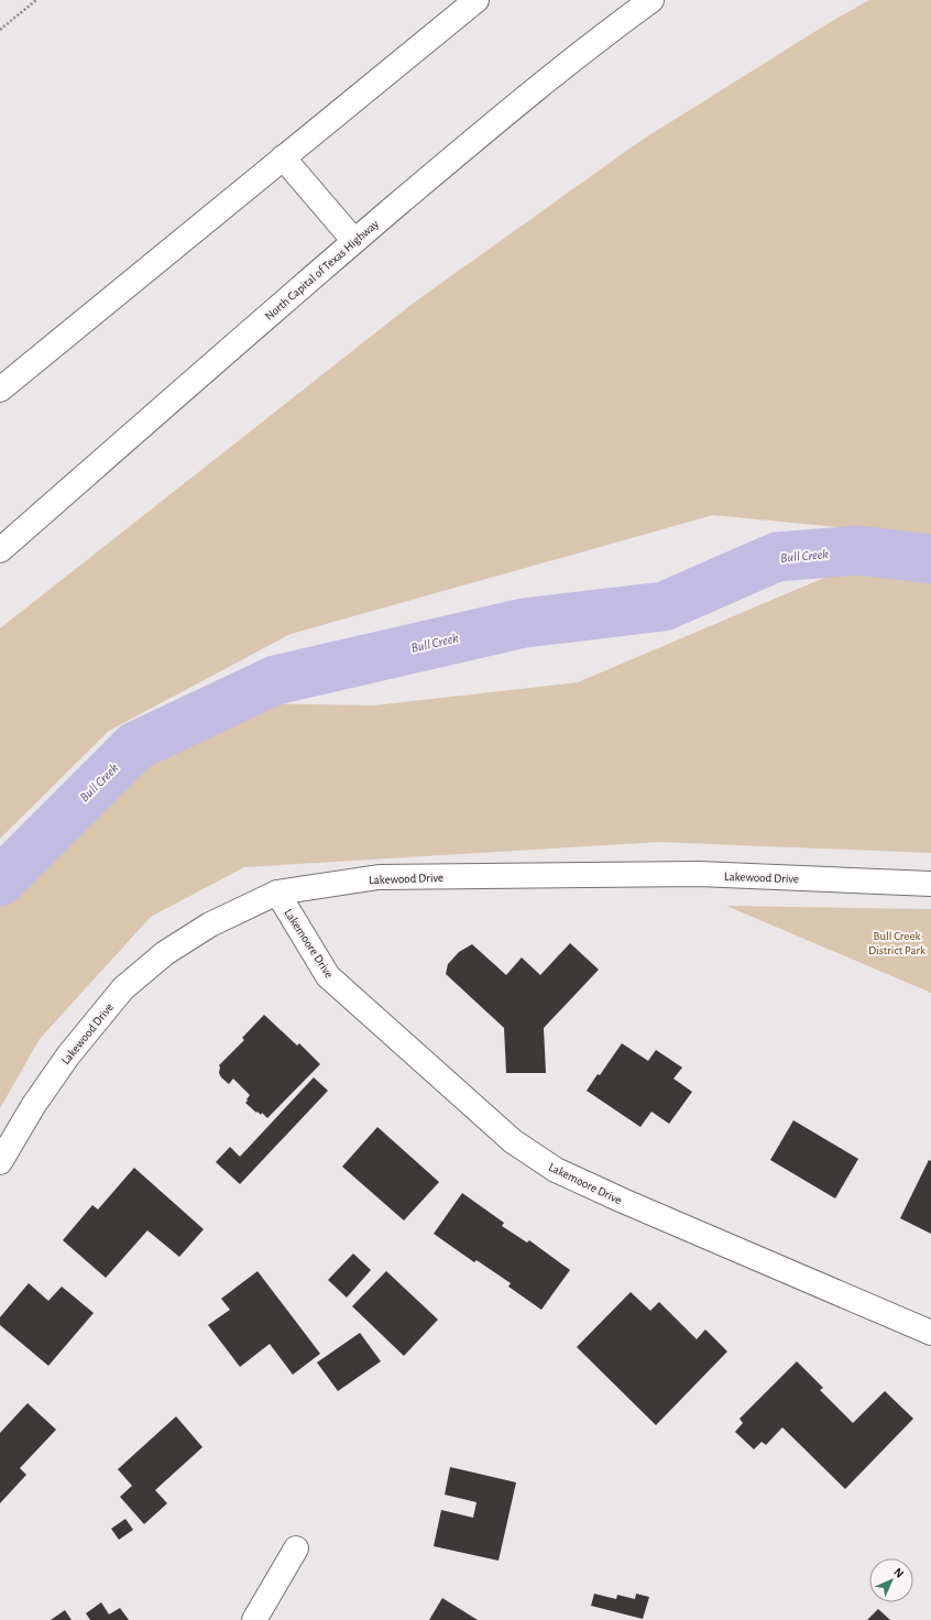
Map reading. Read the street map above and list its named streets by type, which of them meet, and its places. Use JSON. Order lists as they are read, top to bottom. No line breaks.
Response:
{"streets":{"main road":["North Capital of Texas Highway","Lakewood Drive","Lakemoore Drive"]},"crossings":[["Lakewood Drive","Lakemoore Drive"]],"water":["Bull Creek"],"parks":["Bull Creek District Park"],"north":"top right"}
